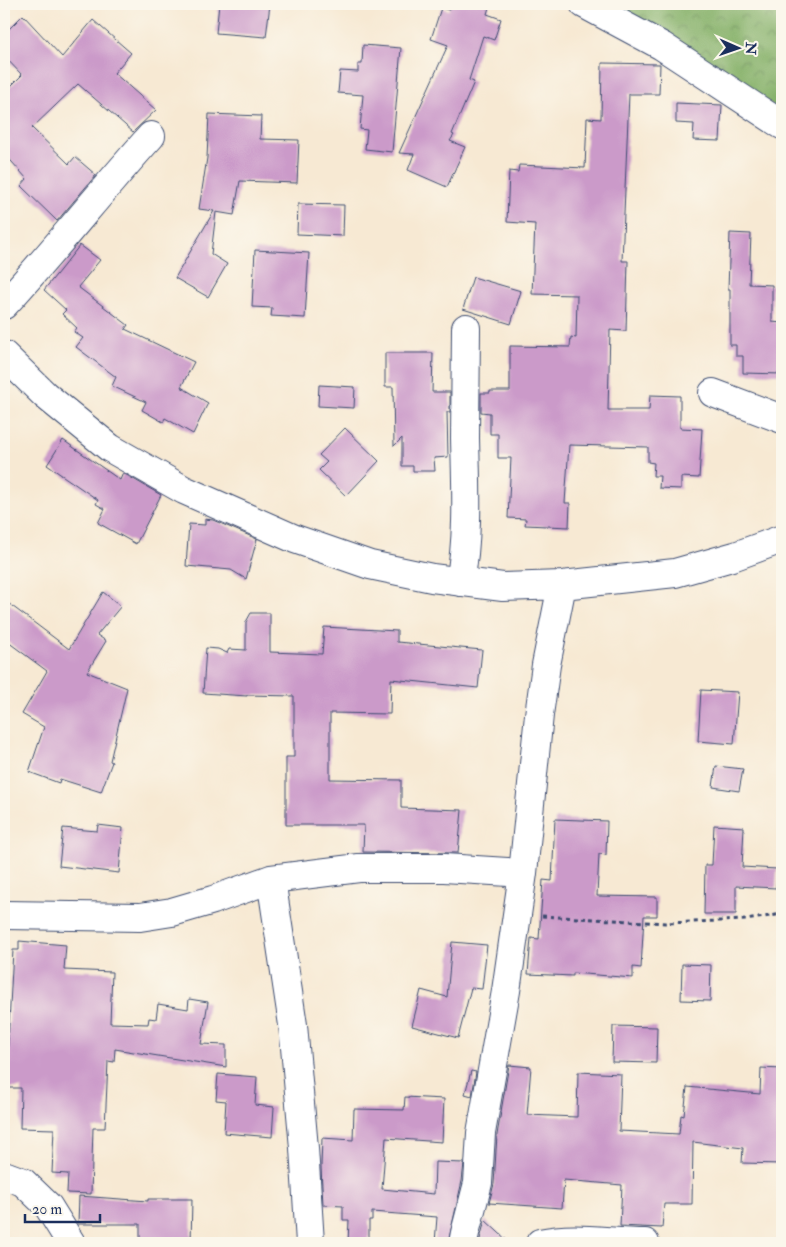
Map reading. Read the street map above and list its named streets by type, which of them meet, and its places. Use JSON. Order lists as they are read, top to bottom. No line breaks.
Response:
{"scale_bar":"20 m","north":"right"}
